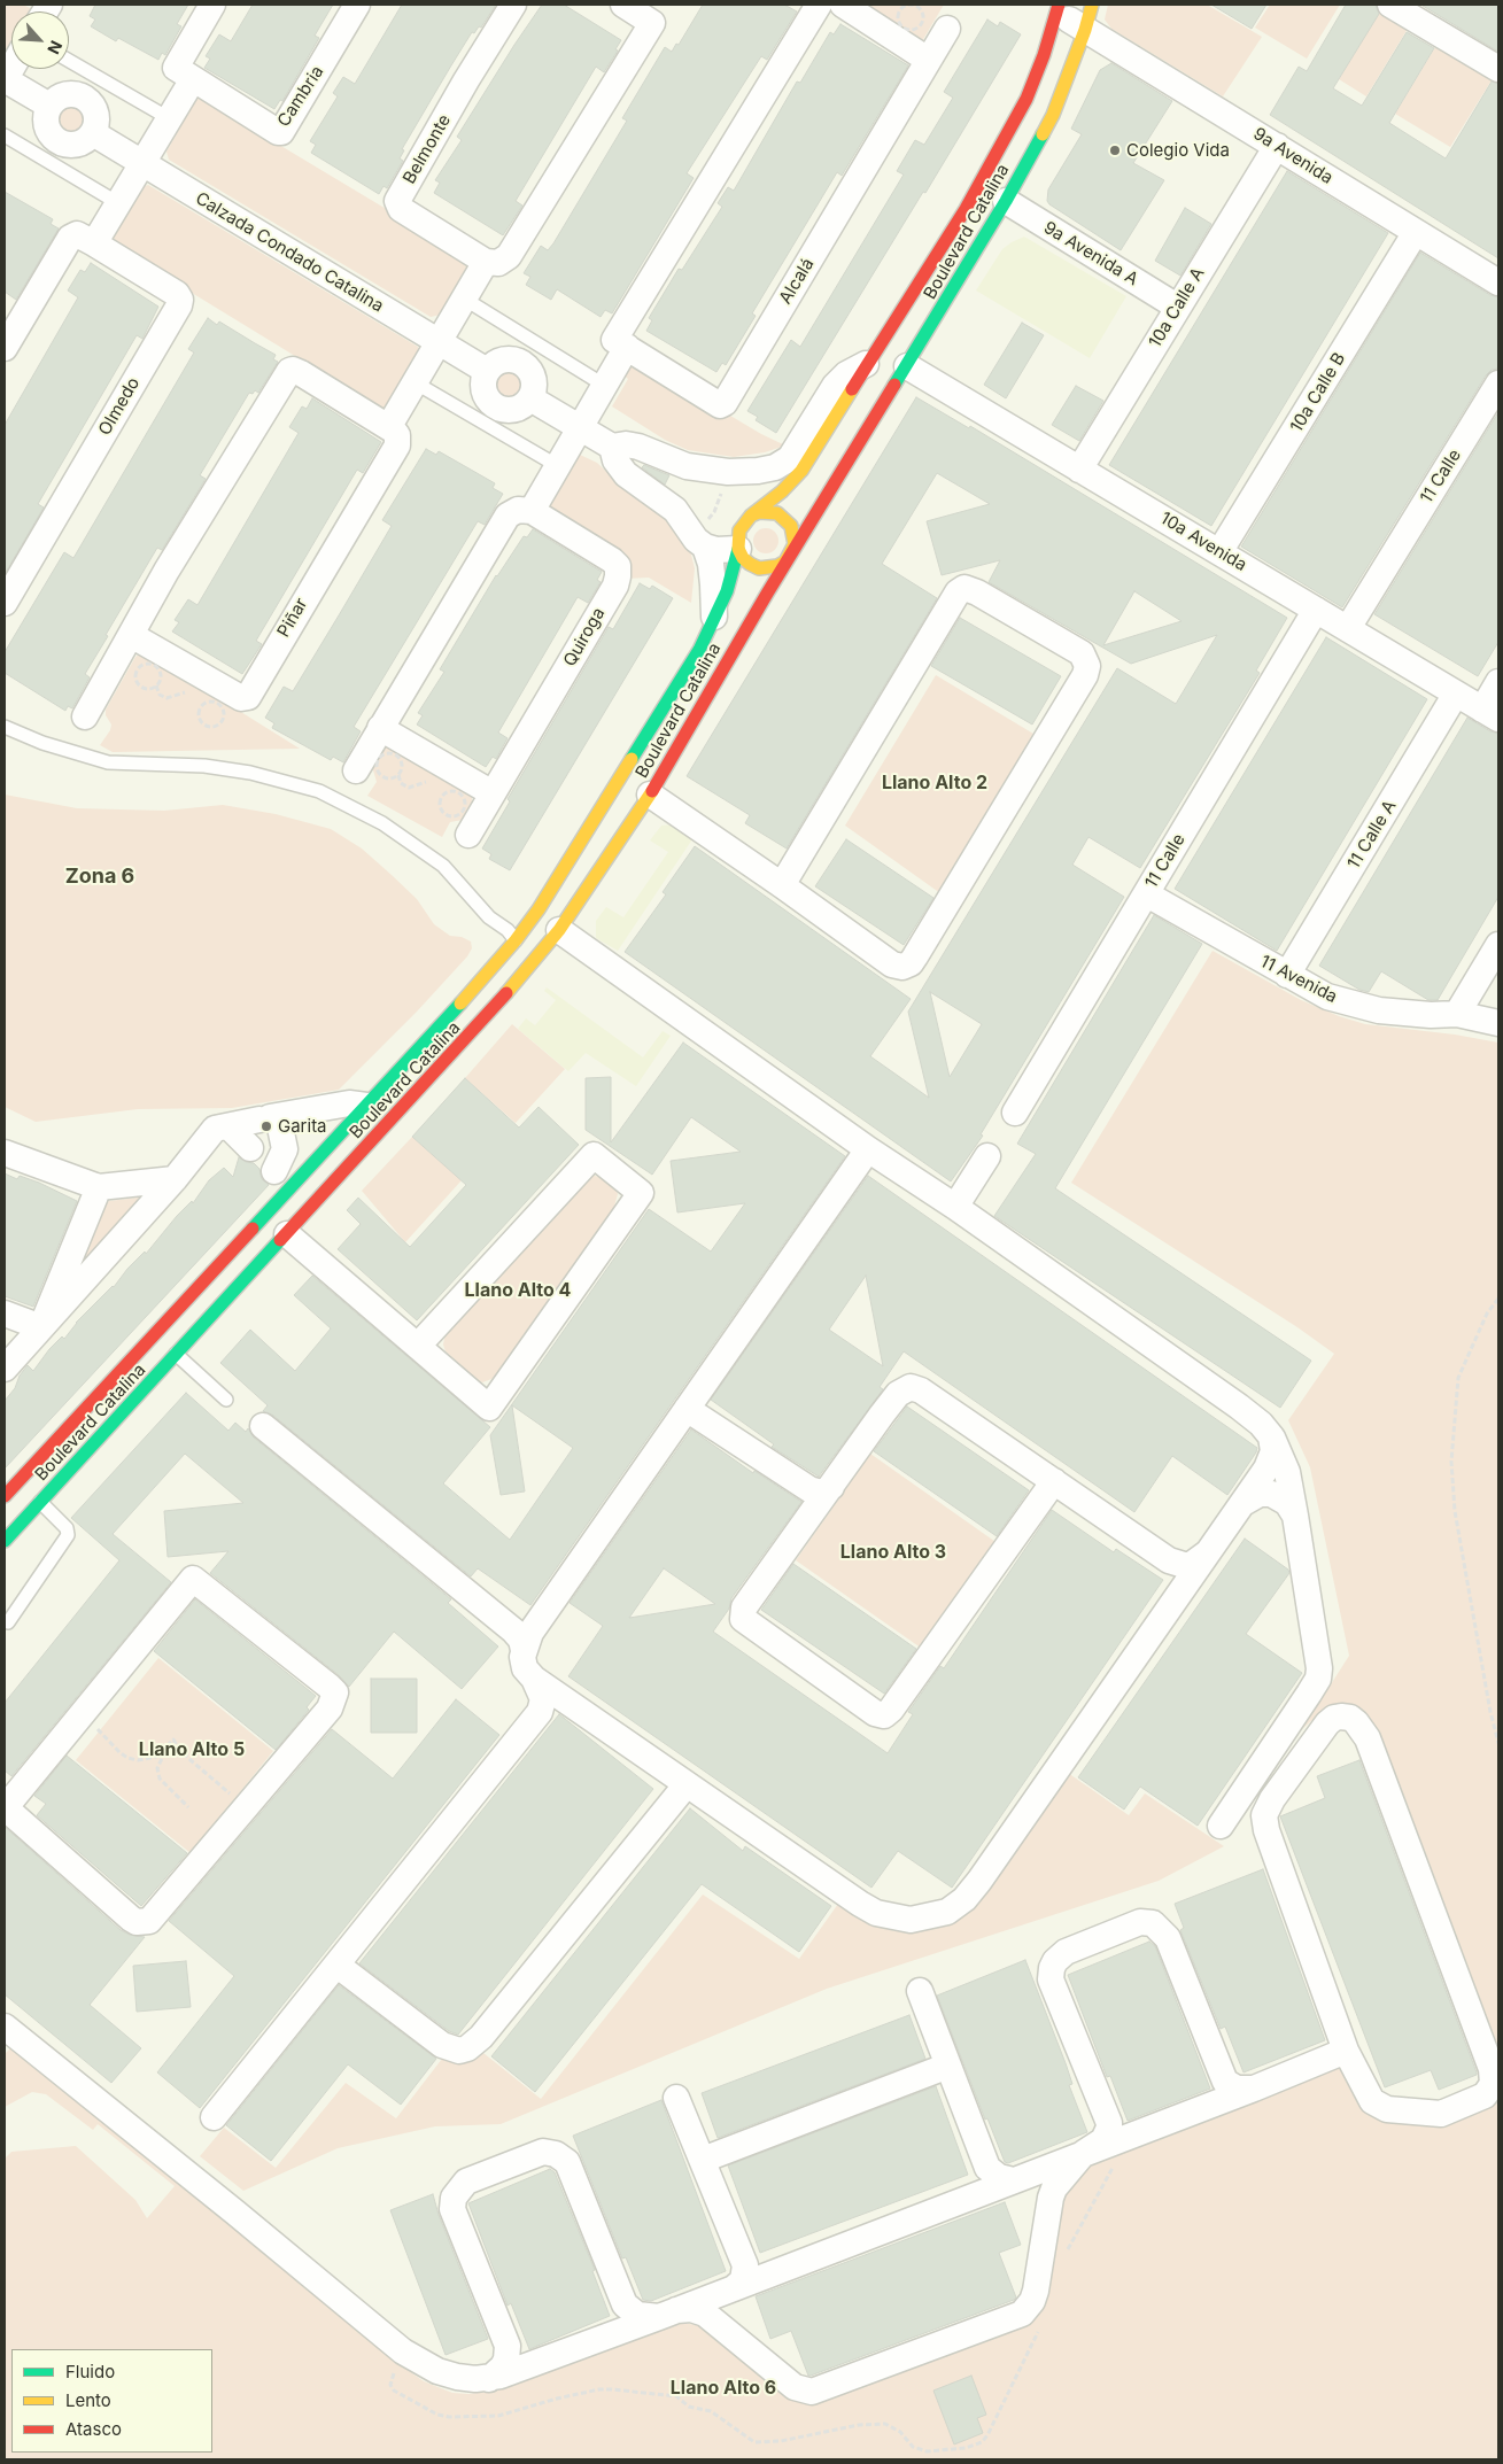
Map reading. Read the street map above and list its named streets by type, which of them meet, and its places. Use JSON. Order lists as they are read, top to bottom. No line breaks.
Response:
{"streets":{"street":["Cambria","Belmonte","9a Avenida","Boulevard Catalina","Calzada Condado Catalina","9a Avenida A","Alcalá","10a Calle A","10a Calle B","Olmedo","11 Calle","10a Avenida","Piñar","Quiroga","11 Calle A","11 Avenida"]},"crossings":[["9a Avenida","Boulevard Catalina"],["9a Avenida","10a Calle A"],["9a Avenida","10a Calle B"],["Boulevard Catalina","9a Avenida A"],["Boulevard Catalina","10a Avenida"],["9a Avenida A","10a Calle A"],["10a Calle A","10a Avenida"],["10a Calle B","10a Avenida"],["11 Calle","10a Avenida"],["11 Calle","11 Avenida"],["10a Avenida","11 Calle A"],["11 Calle A","11 Avenida"]],"districts":["Llano Alto 2","Zona 6","Llano Alto 4","Llano Alto 3","Llano Alto 5","Llano Alto 6"],"places":["Colegio Vida","Garita"],"legend":["Fluido","Lento","Atasco"],"north":"bottom right"}
